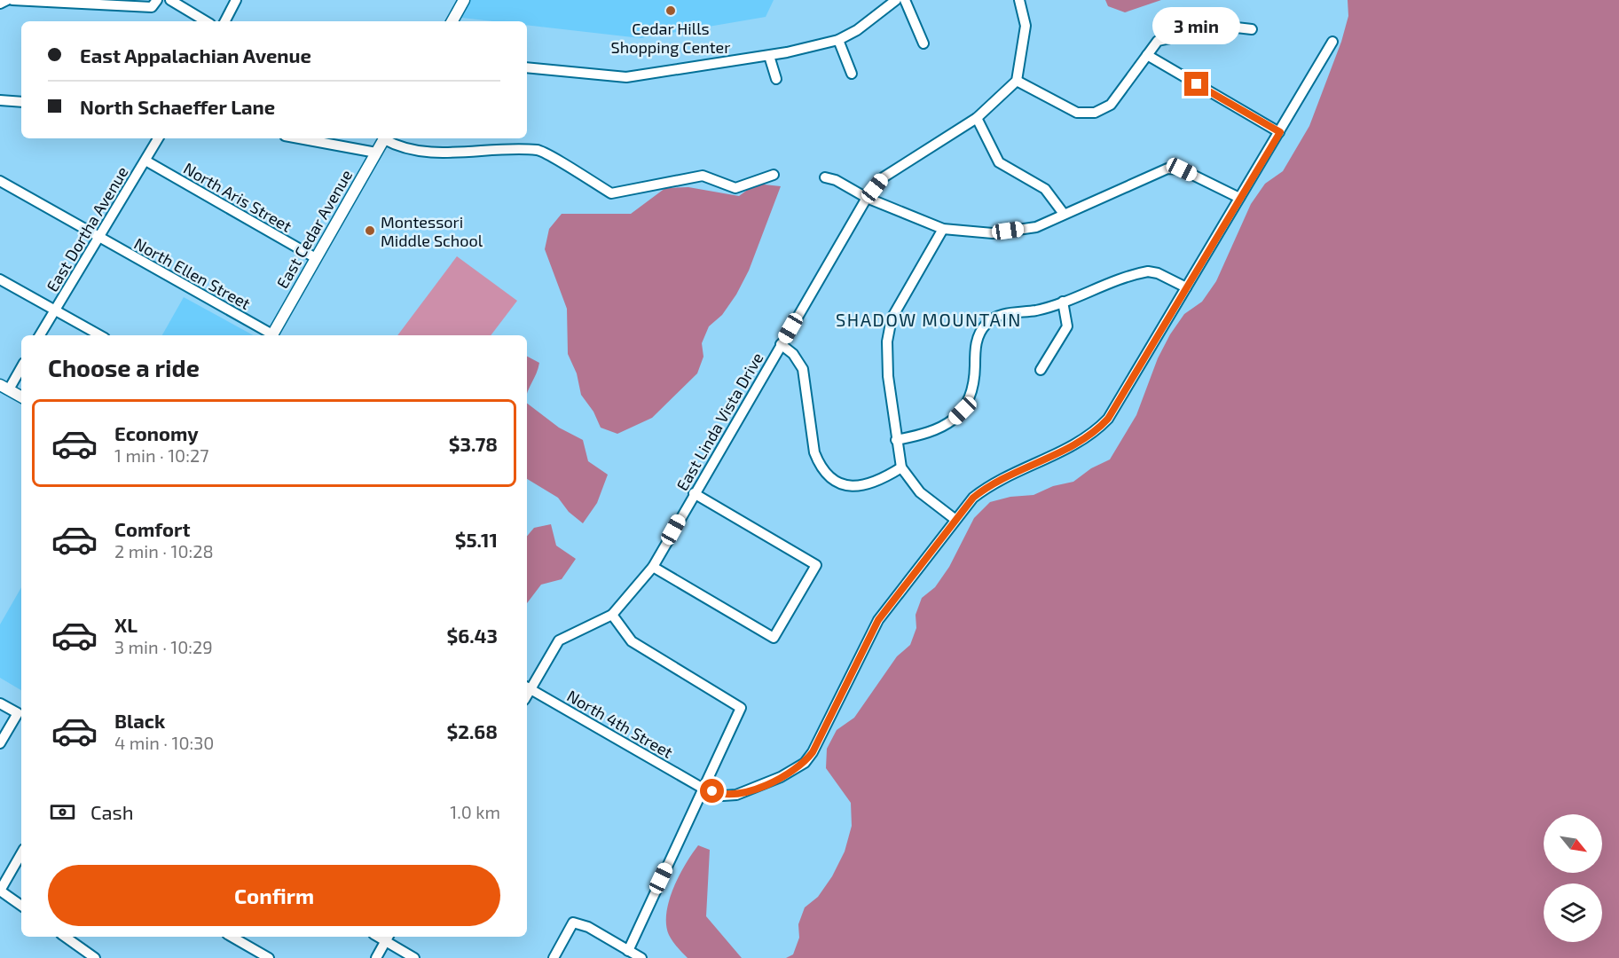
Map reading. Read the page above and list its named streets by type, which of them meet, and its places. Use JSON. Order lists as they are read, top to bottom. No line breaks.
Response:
{"streets":{"main road":["East Cedar Avenue"],"street":["North Aris Street","East Dortha Avenue","North Ellen Street","East Linda Vista Drive","North 4th Street"]},"crossings":[["North Aris Street","East Dortha Avenue"],["North Aris Street","East Cedar Avenue"],["East Dortha Avenue","North Ellen Street"],["East Linda Vista Drive","North 4th Street"]],"districts":["SHADOW MOUNTAIN"],"places":["Cedar Hills Shopping Center","Montessori Middle School"],"north":"bottom right","page":{"bubble":"3 min","banner":["East Appalachian Avenue","North Schaeffer Lane"],"heading":"Choose a ride","list":[{"name":"Economy","note":"1 min · 10:27","value":"$3.78"},{"name":"Comfort","note":"2 min · 10:28","value":"$5.11"},{"name":"XL","note":"3 min · 10:29","value":"$6.43"},{"name":"Black","note":"4 min · 10:30","value":"$2.68"}],"pay":["Cash","1.0 km"],"buttons":"Confirm"}}
